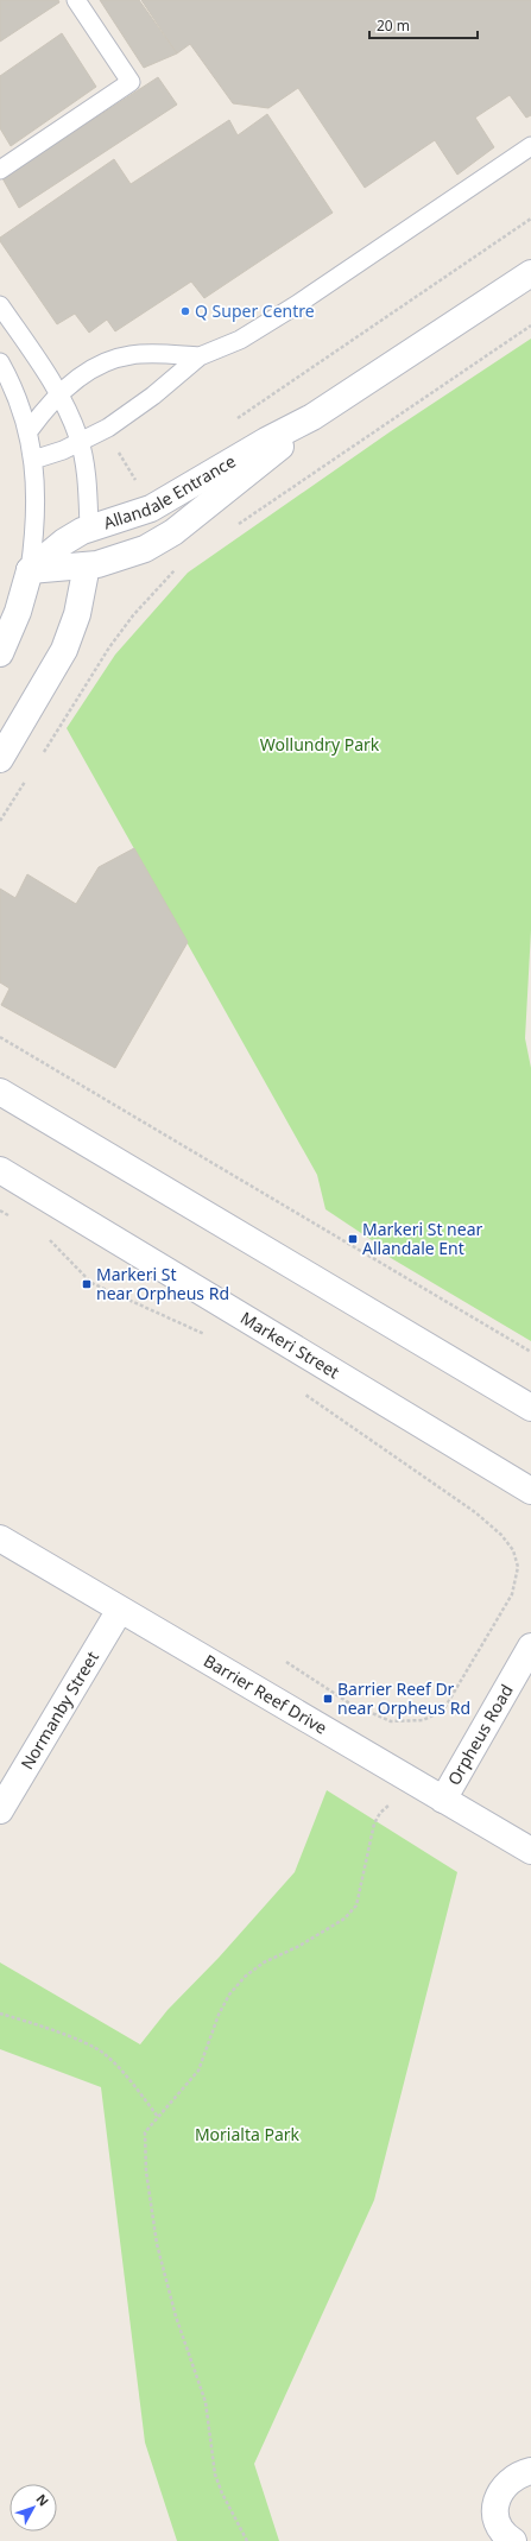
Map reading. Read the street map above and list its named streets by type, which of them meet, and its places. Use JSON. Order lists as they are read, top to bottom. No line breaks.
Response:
{"streets":{"street":["Allandale Entrance","Markeri Street","Barrier Reef Drive","Normanby Street","Orpheus Road"]},"crossings":[["Barrier Reef Drive","Normanby Street"],["Barrier Reef Drive","Orpheus Road"]],"parks":["Wollundry Park","Morialta Park"],"places":{"other":["Q Super Centre"],"transit":["Markeri St near Allandale Ent","Markeri St near Orpheus Rd","Barrier Reef Dr near Orpheus Rd"]},"scale_bar":"20 m","north":"top right"}
